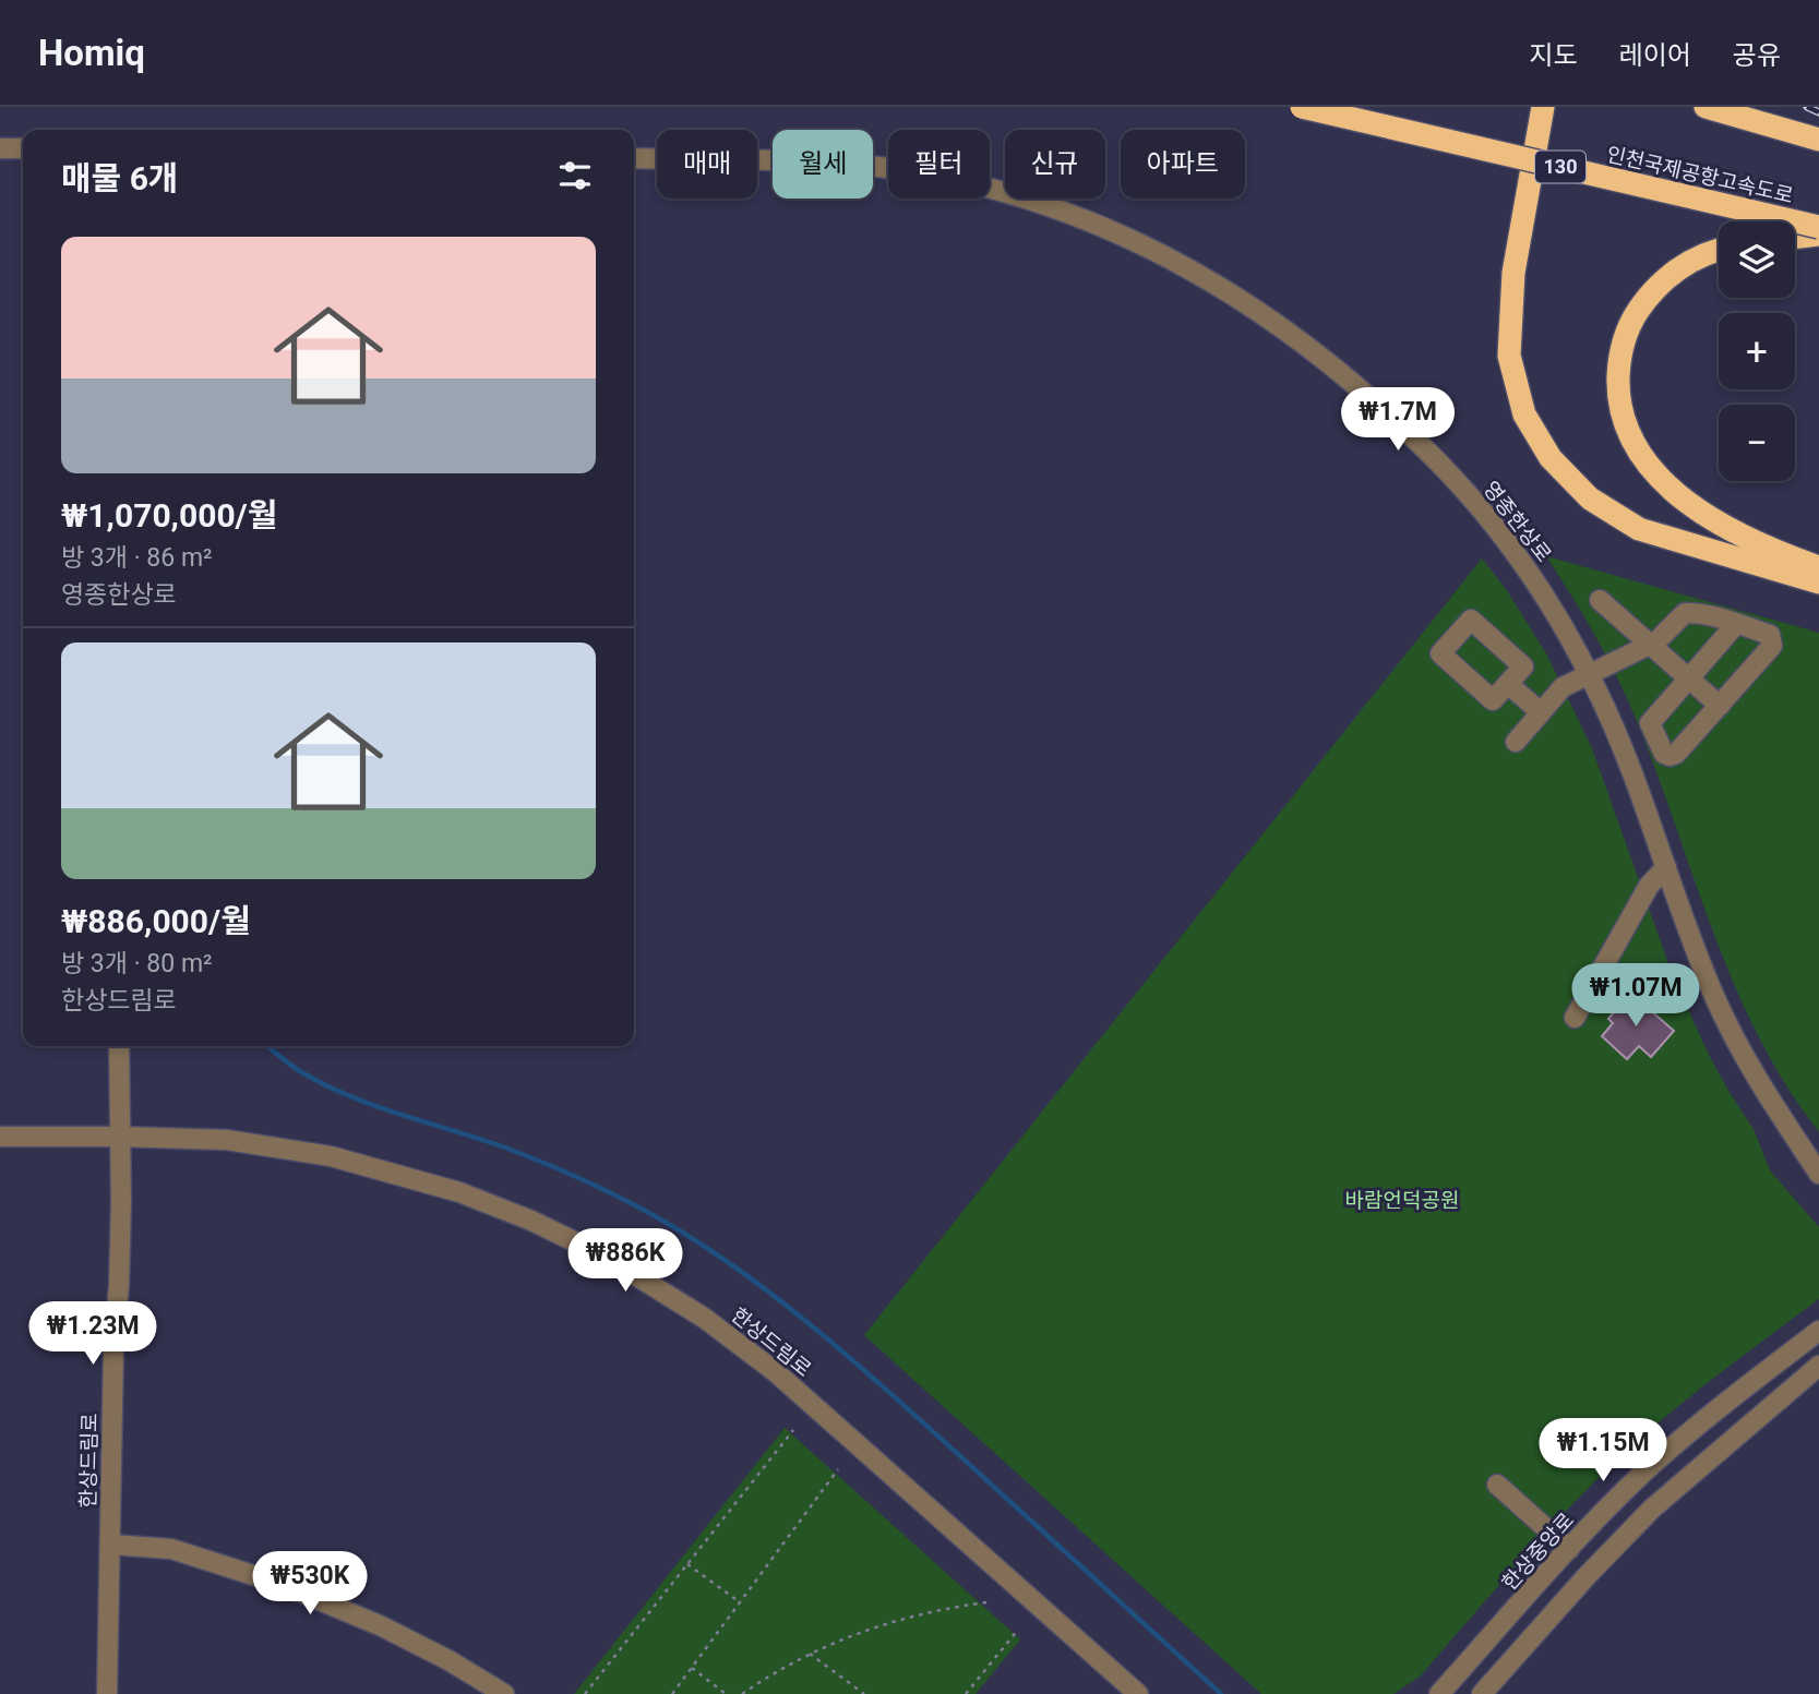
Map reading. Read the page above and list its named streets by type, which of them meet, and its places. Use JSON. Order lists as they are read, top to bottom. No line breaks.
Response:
{"streets":{"highway":["130","인천국제공항고속도로"],"street":["영종한상로","한상드림로","한상중앙로"]},"parks":["바람언덕공원"],"page":{"header":"Homiq","nav":["지도","레이어","공유"],"chip":["매매","월세","필터","신규","아파트"],"heading":"매물 6개","map_buttons":["+","−"],"list":[{"name":"₩1,070,000/월","note":"방 3개 · 86 m² · 영종한상로"},{"name":"₩886,000/월","note":"방 3개 · 80 m² · 한상드림로"}],"price":["₩1.7M","₩1.07M","₩886K","₩1.23M","₩1.15M","₩530K"]}}
